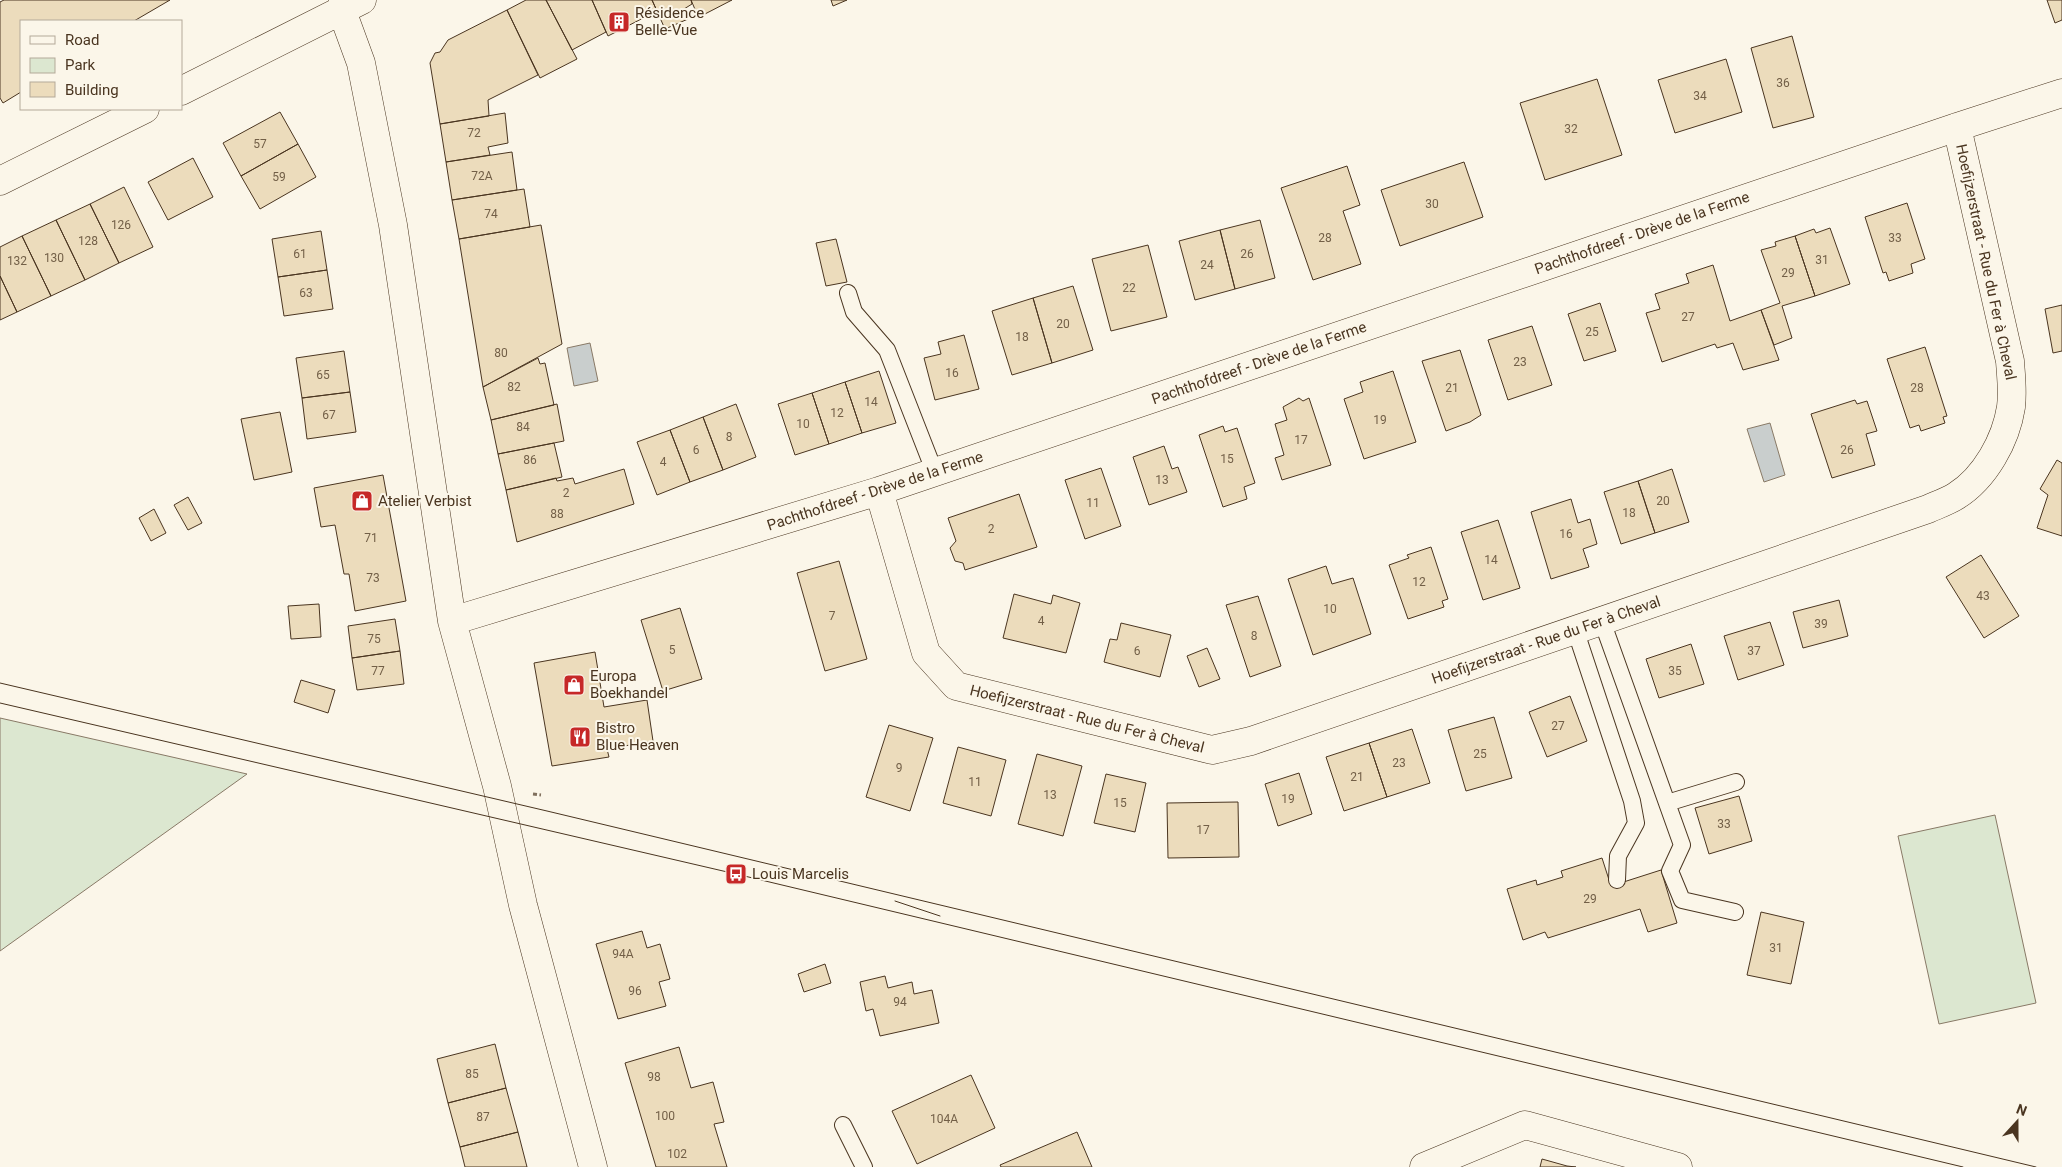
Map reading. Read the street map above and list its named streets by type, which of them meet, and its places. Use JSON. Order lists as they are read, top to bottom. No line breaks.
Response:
{"streets":{"street":["Pachthofdreef - Drève de la Ferme","Hoefijzerstraat - Rue du Fer à Cheval"]},"crossings":[["Pachthofdreef - Drève de la Ferme","Hoefijzerstraat - Rue du Fer à Cheval"]],"places":{"building":["Résidence Belle-Vue"],"shop":["Atelier Verbist","Europa Boekhandel"],"restaurant":["Bistro Blue Heaven"],"bus stop":["Louis Marcelis"]},"house_numbers":["36","34","32","72","57","72A","59","30","74","126","28","33","128","61","26","130","31","132","24","29","22","63","27","20","25","18","80","23","16","65","82","21","28","14","12","67","19","10","84","8","17","6","26","15","86","4","13","2","20","11","18","88","2","16","71","14","73","12","43","10","7","4","39","8","75","5","6","37","77","35","27","25","23","9","21","11","13","19","15","33","17","29","31","94A","96","94","85","98","100","87","104A","102"],"legend":["Road","Park","Building"],"north":"top"}
